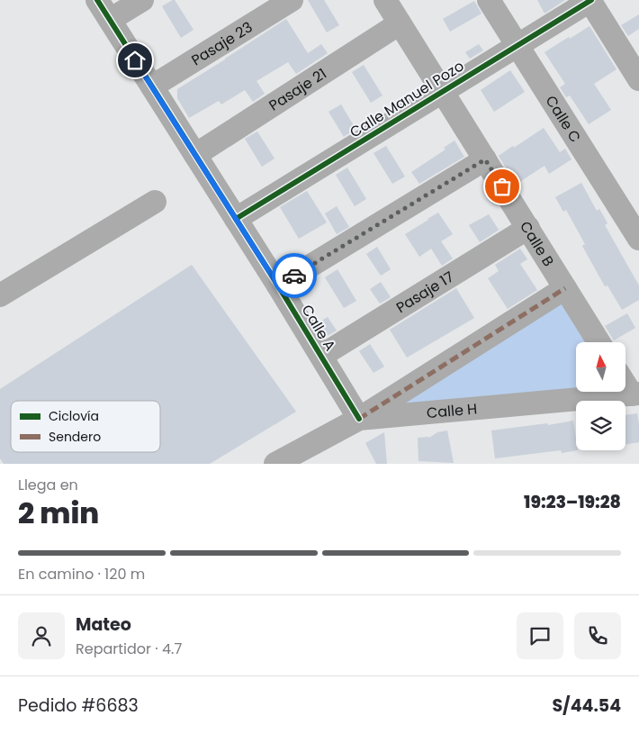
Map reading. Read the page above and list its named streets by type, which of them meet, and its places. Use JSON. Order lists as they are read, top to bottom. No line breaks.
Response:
{"streets":{"street":["Pasaje 23","Pasaje 21","Calle Manuel Pozo","Calle C","Calle B","Pasaje 17","Calle A","Calle H"]},"crossings":[["Pasaje 23","Calle A"],["Pasaje 21","Calle B"],["Pasaje 21","Calle A"],["Calle Manuel Pozo","Calle C"],["Calle Manuel Pozo","Calle B"],["Calle Manuel Pozo","Calle A"],["Calle B","Pasaje 17"],["Pasaje 17","Calle A"],["Calle A","Calle H"]],"legend":["Ciclovía","Sendero"],"north":"top","page":{"heading":["2 min","Llega en","19:23–19:28"],"panel":["Mateo","Repartidor · 4.7","Pedido #6683","S/44.54"],"bar":"En camino · 120 m"}}
